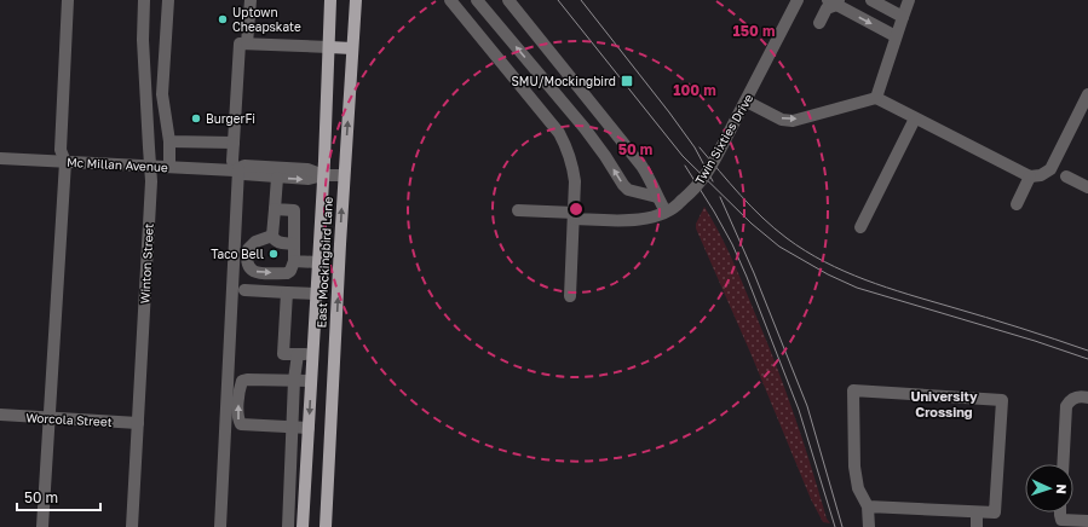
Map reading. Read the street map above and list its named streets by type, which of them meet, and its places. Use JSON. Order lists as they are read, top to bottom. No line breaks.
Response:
{"streets":{"main road":["East Mockingbird Lane"],"street":["Twin Sixties Drive","Mc Millan Avenue","Winton Street","Worcola Street"]},"crossings":[["Mc Millan Avenue","East Mockingbird Lane"],["Mc Millan Avenue","Winton Street"],["Winton Street","Worcola Street"]],"districts":["University Crossing"],"places":{"other":["Uptown Cheapskate","BurgerFi","Taco Bell"],"transit":["SMU/Mockingbird"]},"scale_bar":"50 m","north":"right","rings":["150 m","100 m","50 m"]}
